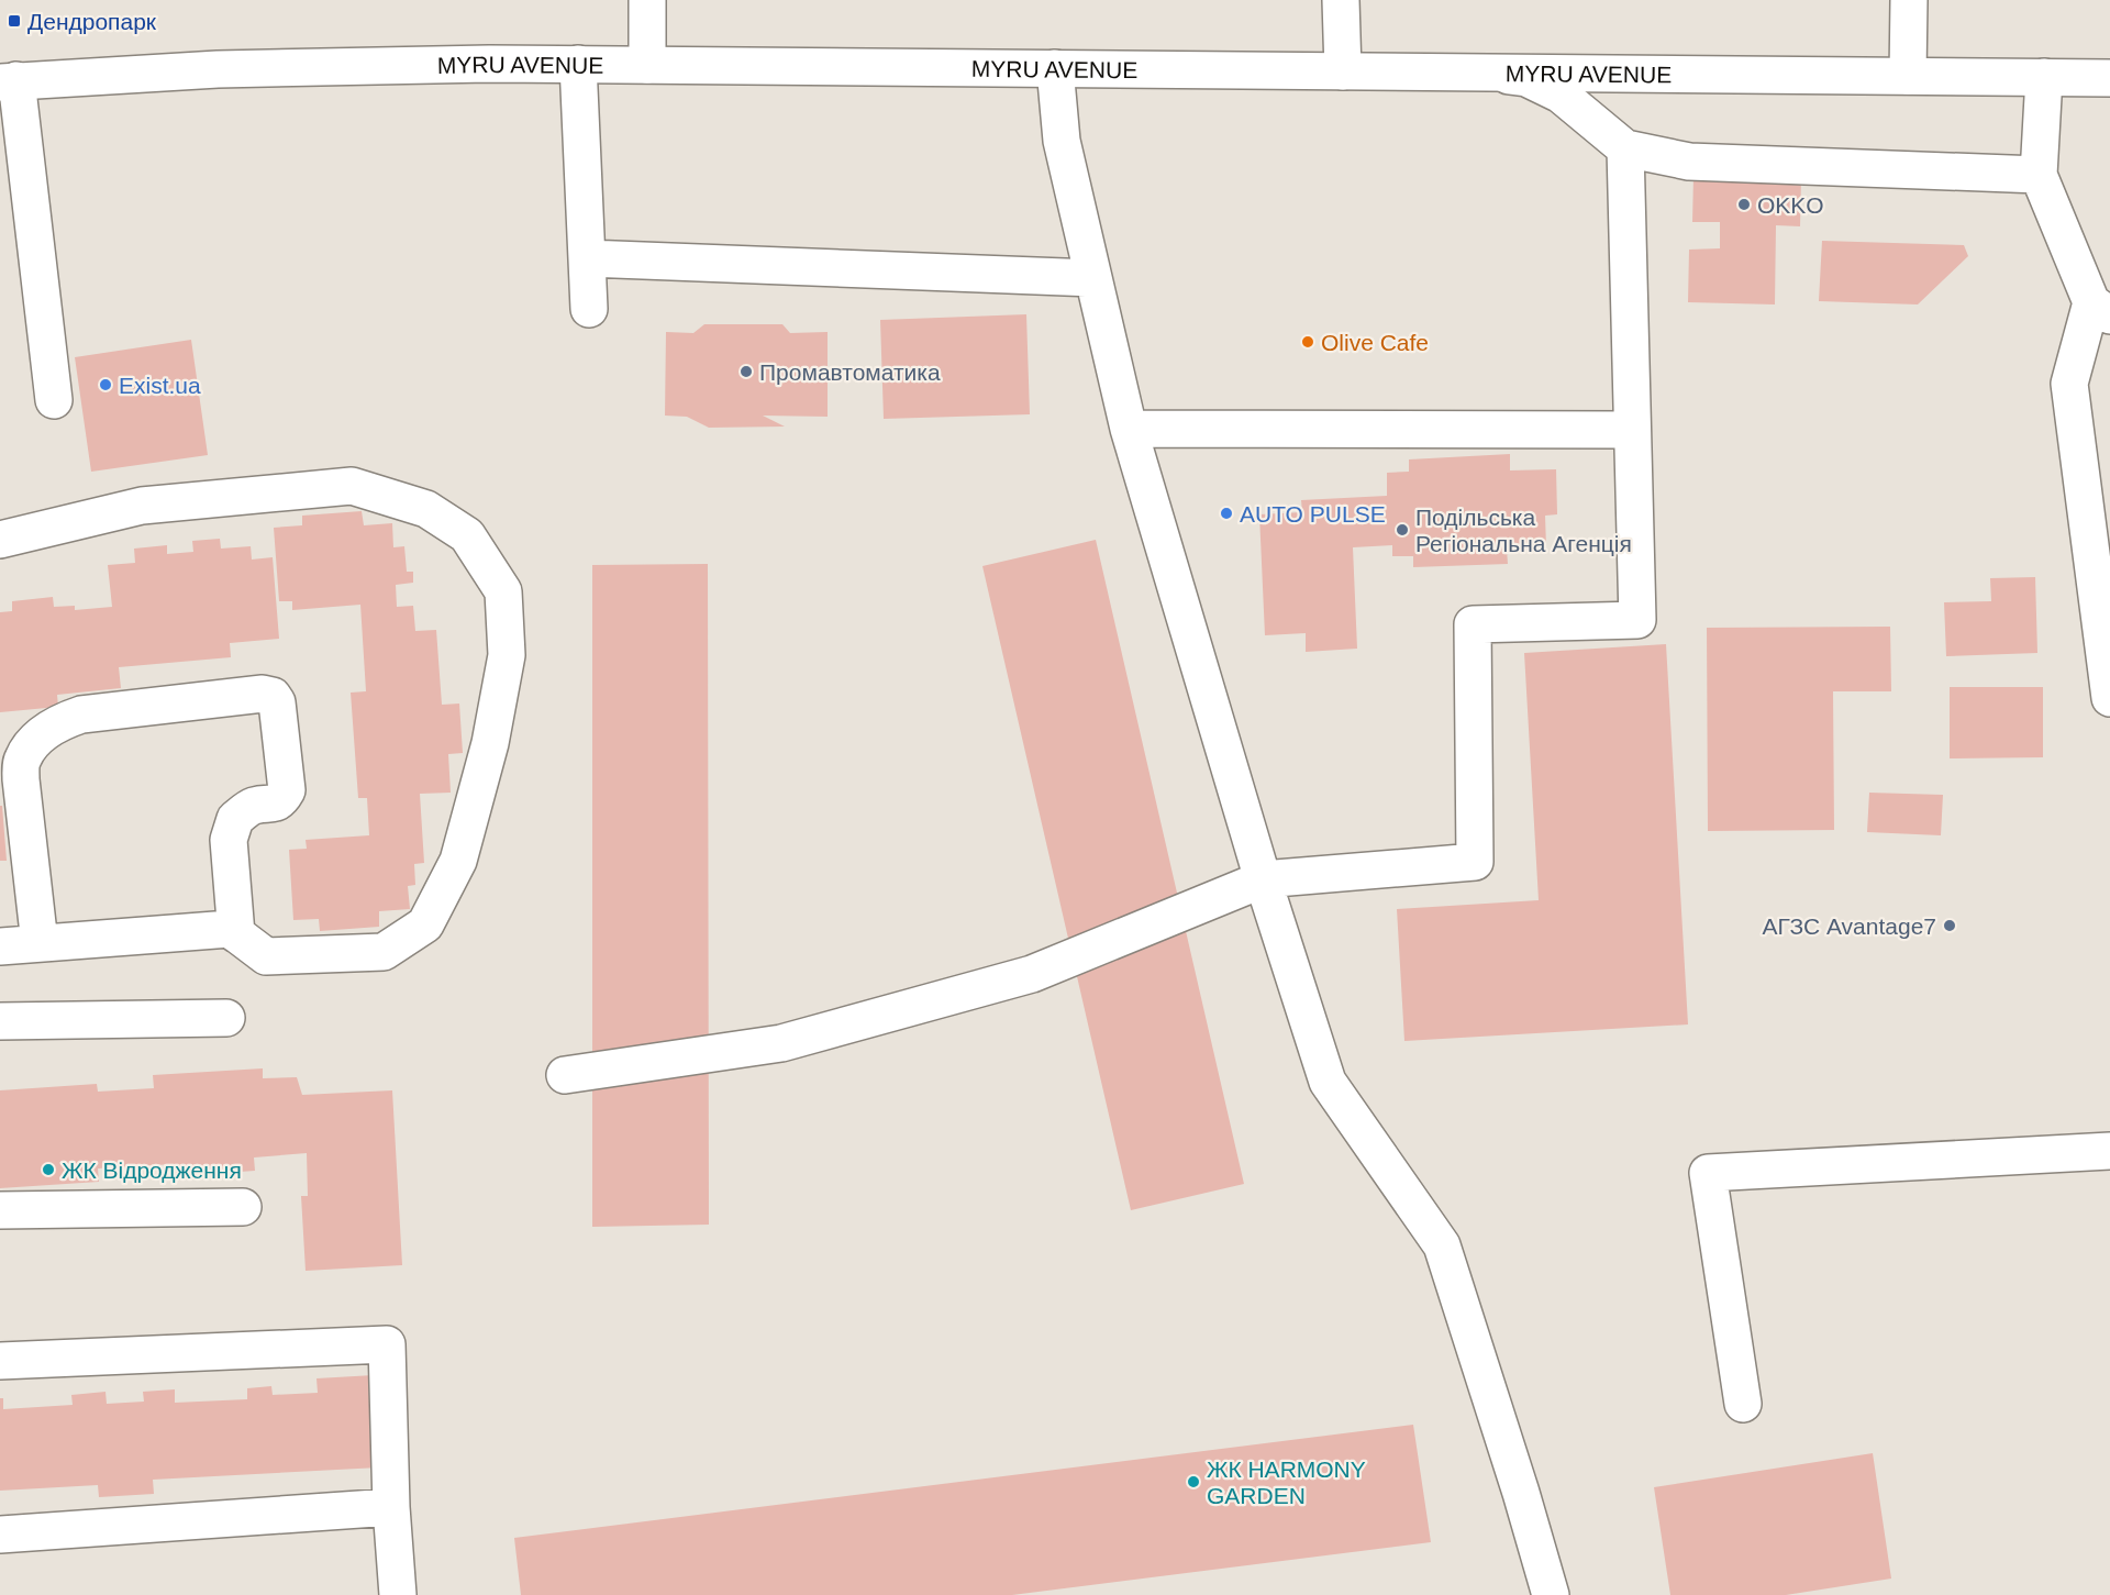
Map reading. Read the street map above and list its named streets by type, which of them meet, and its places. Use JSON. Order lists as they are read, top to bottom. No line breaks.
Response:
{"streets":{"main road":["MYRU AVENUE"]},"places":{"transit":["Дендропарк"],"other":["OKKO","Olive Cafe","Промавтоматика","Exist.ua","AUTO PULSE","Подільська Регіональна Агенція","АГЗС Avantage7","ЖК Відродження","ЖК HARMONY GARDEN"]}}
